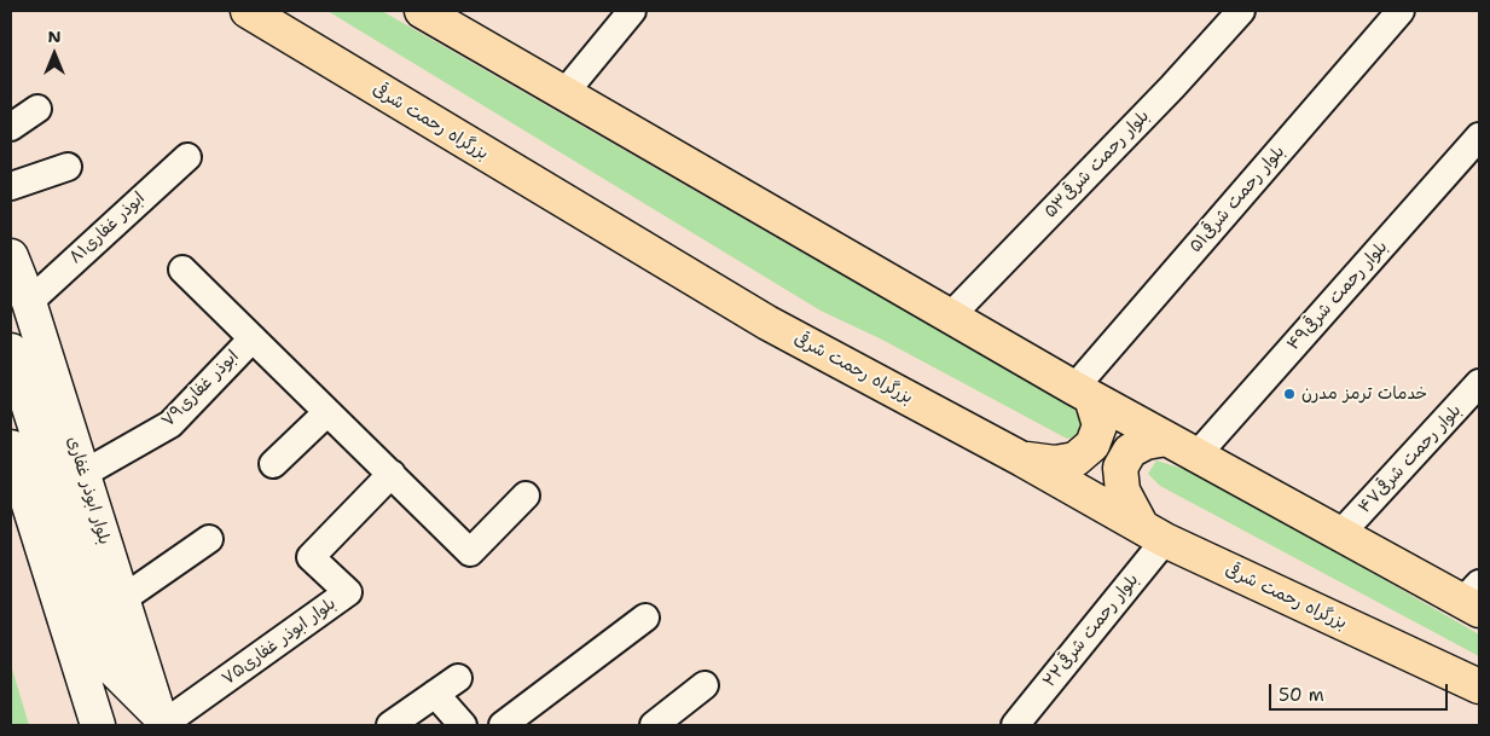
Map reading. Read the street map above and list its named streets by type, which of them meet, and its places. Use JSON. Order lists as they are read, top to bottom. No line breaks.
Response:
{"streets":{"highway":["بزرگراه رحمت شرقی"],"main road":["بلوار ابوذر غفاری"],"street":["بلوار رحمت شرقی۵۳","بلوار رحمت شرقی۵۱","۸۱ابوذر غفاری","بلوار رحمت شرقی۴۹","۷۹ابوذر غفاری","بلوار رحمت شرقی۴۷","بلوار رحمت شرقی۲۲","بلوار ابوذر غفاری۷۵"]},"crossings":[["بزرگراه رحمت شرقی","بلوار رحمت شرقی۲۲"],["۸۱ابوذر غفاری","بلوار ابوذر غفاری"],["۷۹ابوذر غفاری","بلوار ابوذر غفاری"],["بلوار ابوذر غفاری","بلوار ابوذر غفاری۷۵"]],"places":["خدمات ترمز مدرن"],"scale_bar":"50 m","north":"top"}
